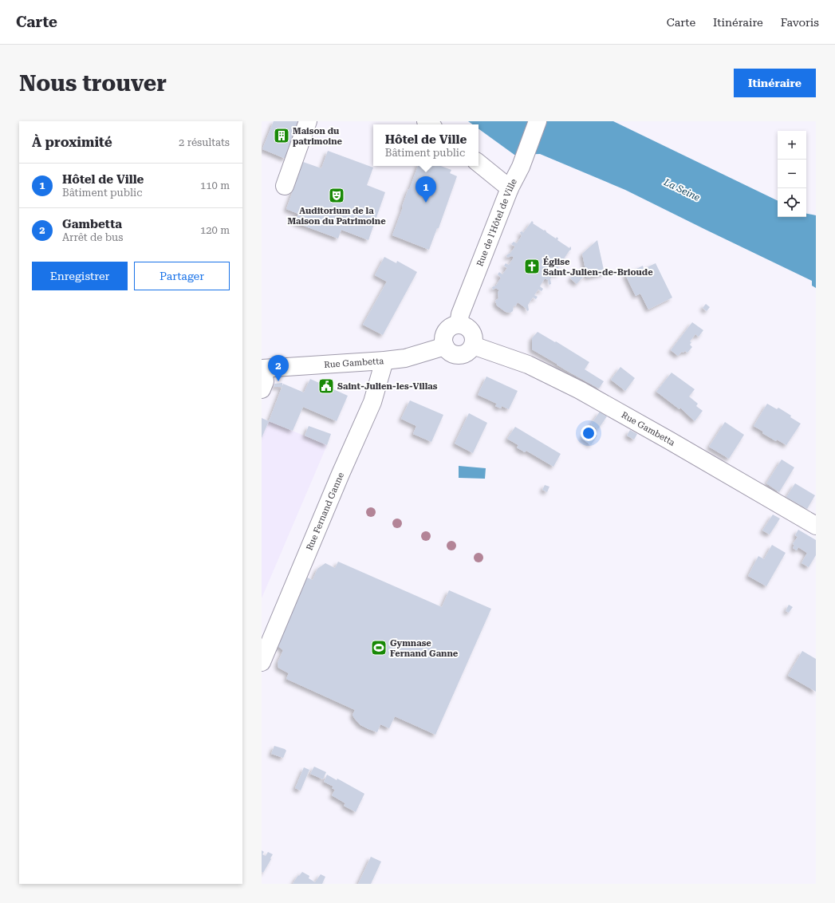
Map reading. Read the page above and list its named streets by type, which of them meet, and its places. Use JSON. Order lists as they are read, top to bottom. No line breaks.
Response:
{"streets":{"street":["Rue de l'Hôtel de Ville","Rue Gambetta","Rue Fernand Ganne"]},"crossings":[["Rue de l'Hôtel de Ville","Rue Gambetta"],["Rue Gambetta","Rue Fernand Ganne"]],"water":["La Seine"],"places":{"building":["Maison du patrimoine"],"theatre":["Auditorium de la Maison du Patrimoine"],"church":["Église Saint-Julien-de-Brioude"],"public building":["Saint-Julien-les-Villas"],"sports":["Gymnase Fernand Ganne"]},"page":{"header":"Carte","nav":["Carte","Itinéraire","Favoris"],"buttons":["Itinéraire",["Enregistrer","Partager"]],"title":"Nous trouver","heading":["À proximité","2 résultats"],"popup":["Hôtel de Ville","Bâtiment public"],"map_buttons":["+","−"],"list":[{"mark":"1","name":"Hôtel de Ville","note":"Bâtiment public","value":"110 m"},{"mark":"2","name":"Gambetta","note":"Arrêt de bus","value":"120 m"}],"pins":["1","2"]}}
